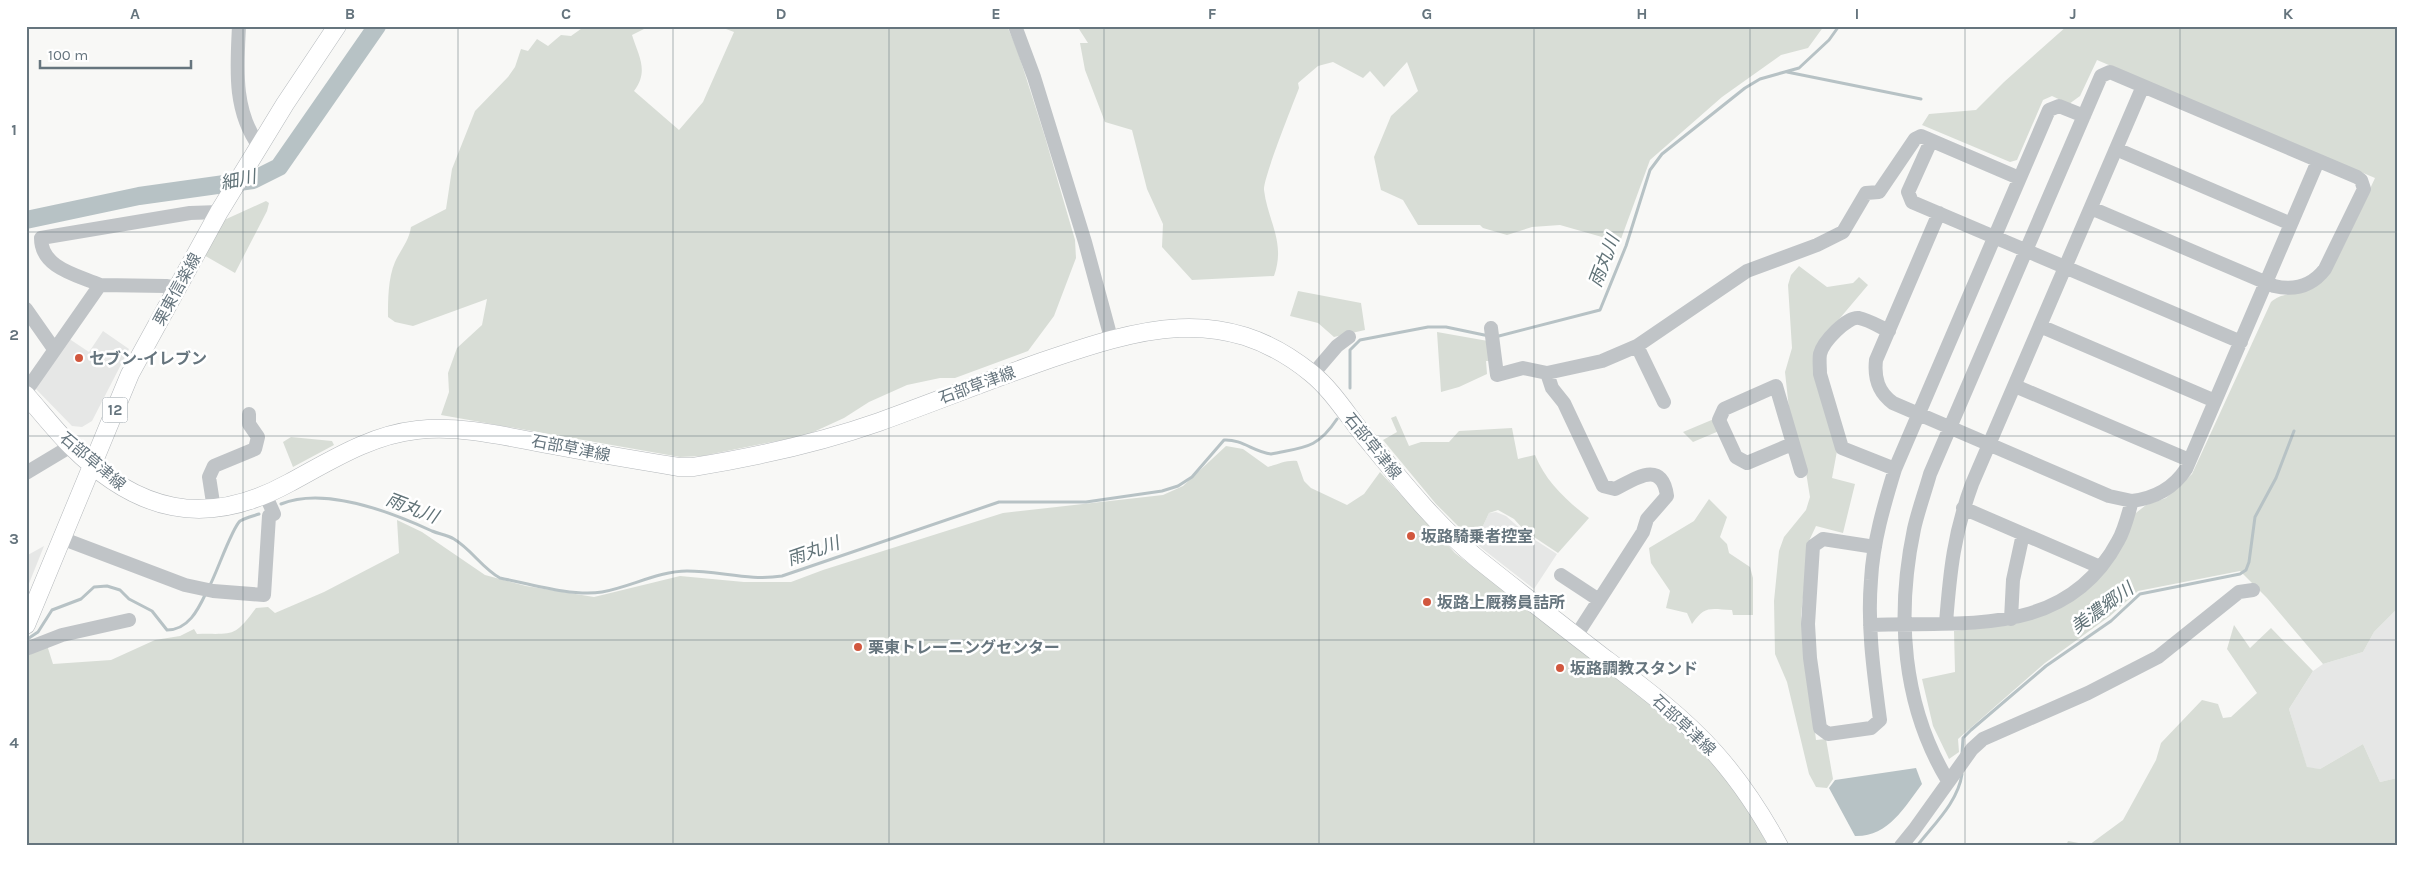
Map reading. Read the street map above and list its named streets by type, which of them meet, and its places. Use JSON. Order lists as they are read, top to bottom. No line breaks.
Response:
{"streets":{"main road":["栗東信楽線","石部草津線","12"]},"crossings":[["栗東信楽線","石部草津線"]],"water":["細川","雨丸川","美濃郷川"],"places":["セブン-イレブン","坂路騎乗者控室","坂路上厩務員詰所","栗東トレーニングセンター","坂路調教スタンド"],"scale_bar":"100 m","grid":{"columns":["A","B","C","D","E","F","G","H","I","J","K"],"rows":["1","2","3","4"]}}
